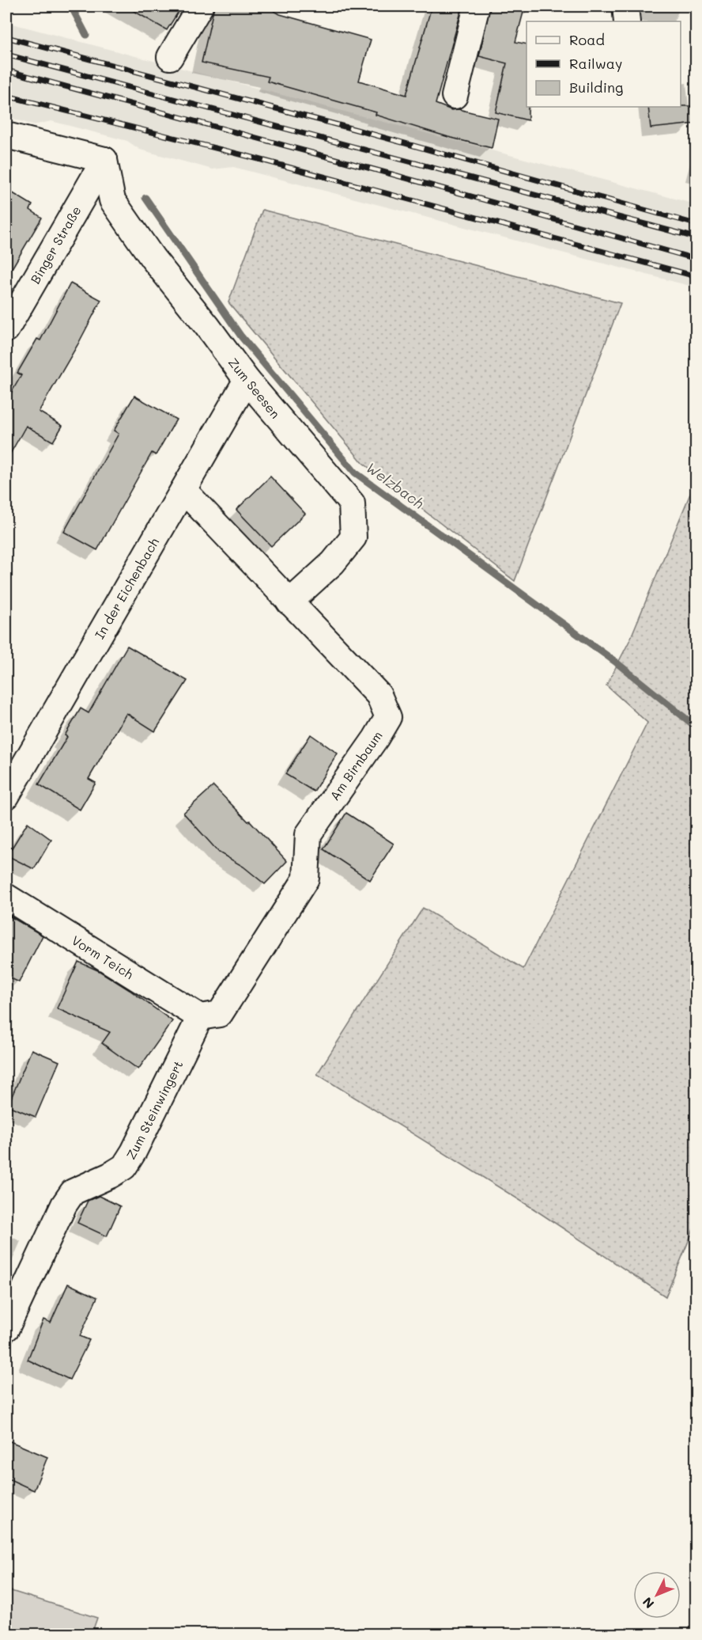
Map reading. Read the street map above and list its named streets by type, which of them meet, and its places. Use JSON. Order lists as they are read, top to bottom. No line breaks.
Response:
{"streets":{"street":["Binger Straße","Zum Seesen","In der Eichenbach","Am Birnbaum","Vorm Teich","Zum Steinwingert"]},"crossings":[["Binger Straße","Zum Seesen"],["Zum Seesen","In der Eichenbach"],["Zum Seesen","Am Birnbaum"],["In der Eichenbach","Am Birnbaum"],["Am Birnbaum","Vorm Teich"],["Am Birnbaum","Zum Steinwingert"],["Vorm Teich","Zum Steinwingert"]],"water":["Welzbach"],"legend":["Road","Railway","Building"],"north":"bottom left"}
